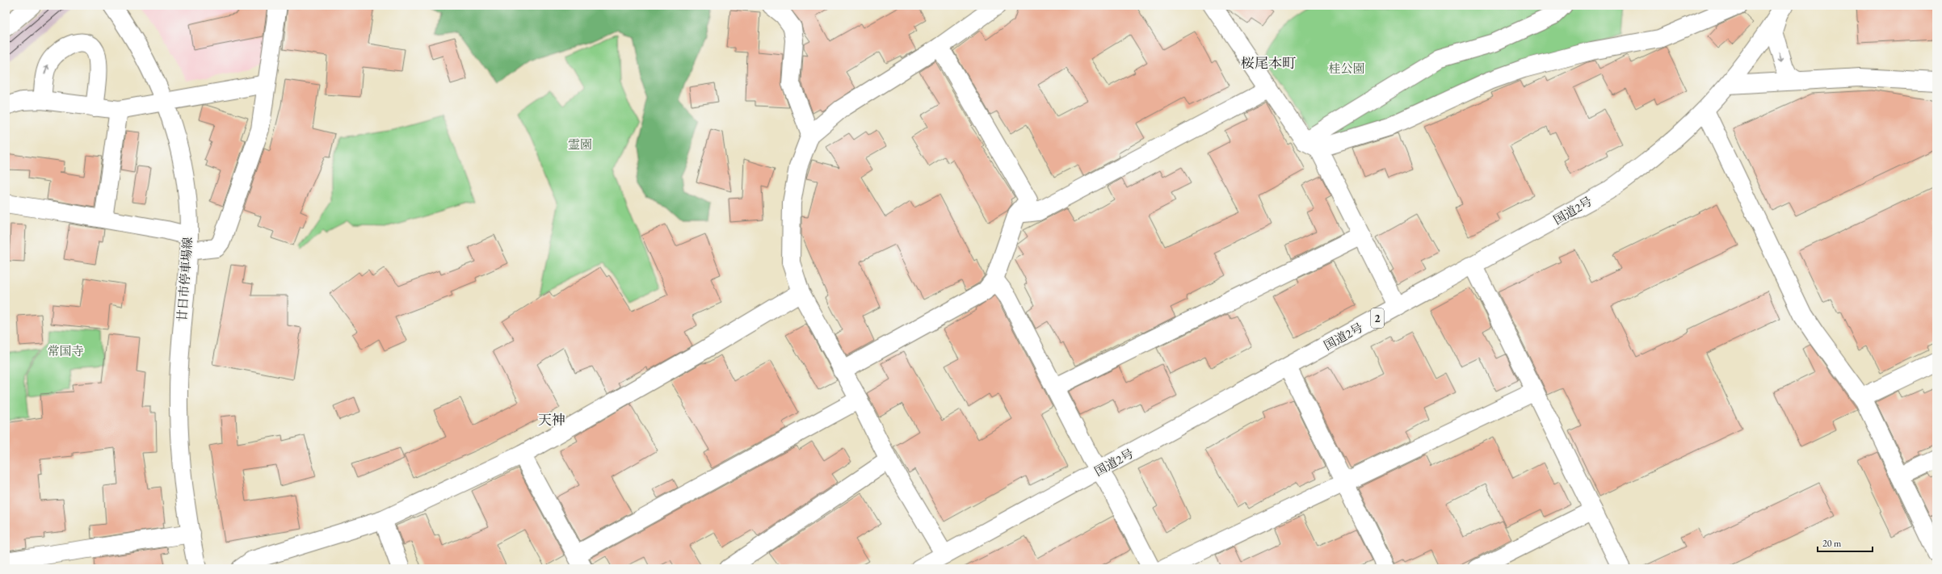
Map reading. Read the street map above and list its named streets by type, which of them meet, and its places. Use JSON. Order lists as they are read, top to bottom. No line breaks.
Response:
{"streets":{"main road":["国道2号","廿日市停車場線","2"]},"districts":["桜尾本町","天神"],"parks":["桂公園","霊園","常国寺"],"scale_bar":"20 m"}
